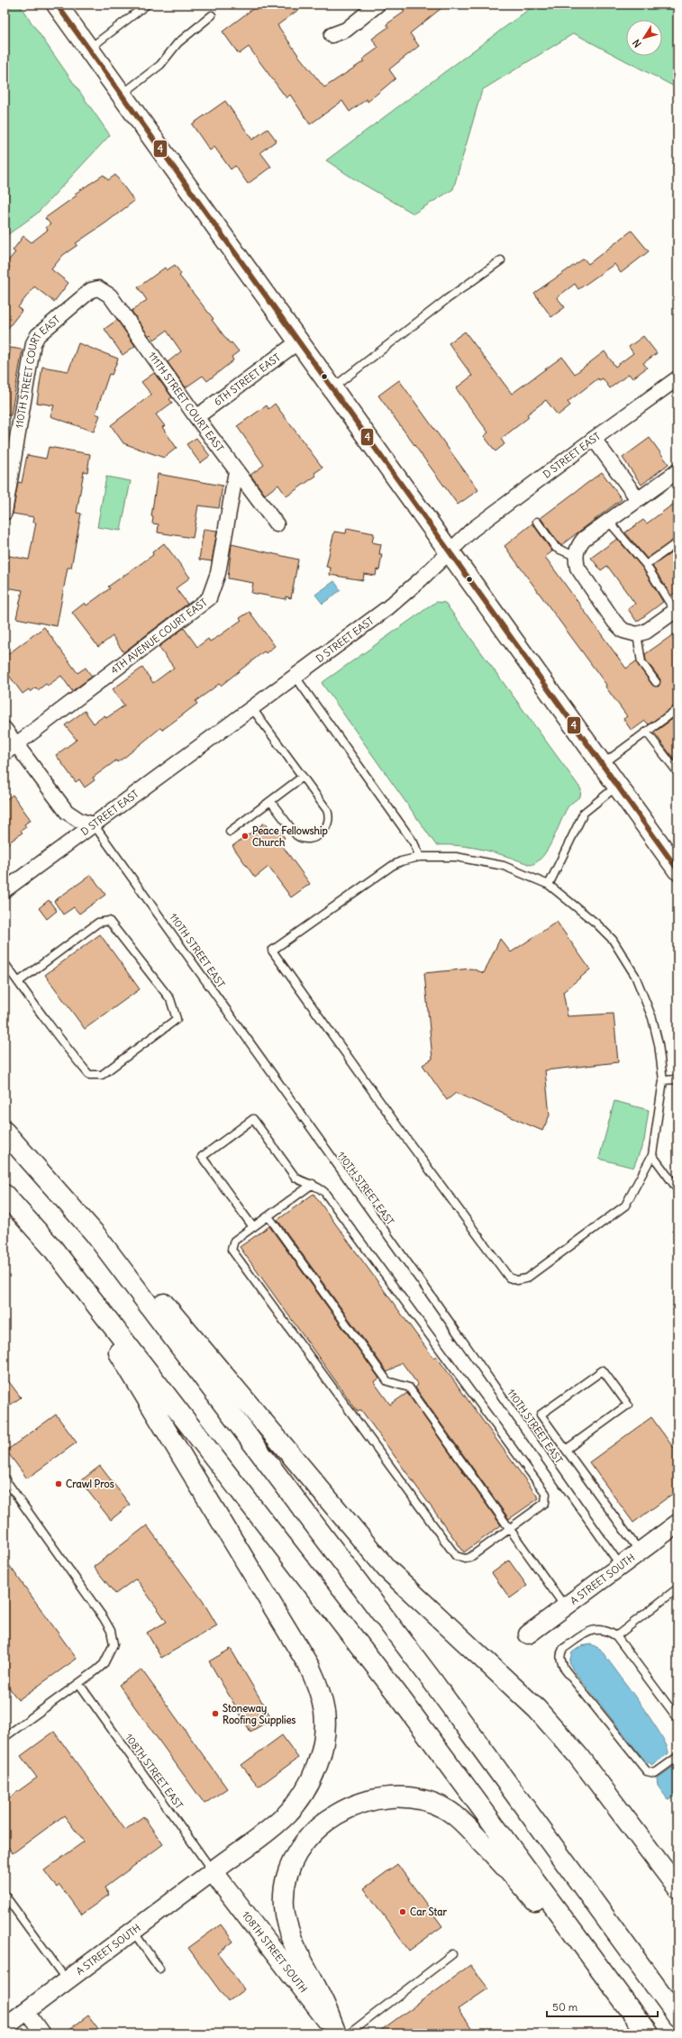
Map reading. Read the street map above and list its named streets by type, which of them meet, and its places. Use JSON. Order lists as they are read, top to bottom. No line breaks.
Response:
{"streets":{"main road":["108TH STREET SOUTH"],"street":["110TH STREET COURT EAST","6TH STREET EAST","111TH STREET COURT EAST","D STREET EAST","4TH AVENUE COURT EAST","A STREET SOUTH"],"lane":["110TH STREET EAST","108TH STREET EAST"]},"crossings":[["110TH STREET COURT EAST","111TH STREET COURT EAST"],["6TH STREET EAST","111TH STREET COURT EAST"],["111TH STREET COURT EAST","4TH AVENUE COURT EAST"],["D STREET EAST","110TH STREET EAST"],["110TH STREET EAST","A STREET SOUTH"],["A STREET SOUTH","108TH STREET EAST"],["A STREET SOUTH","108TH STREET SOUTH"],["108TH STREET EAST","108TH STREET SOUTH"]],"places":["Peace Fellowship Church","Crawl Pros","Stoneway Roofing Supplies","Car Star"],"lines":["transit line 4"],"scale_bar":"50 m","north":"bottom left"}
